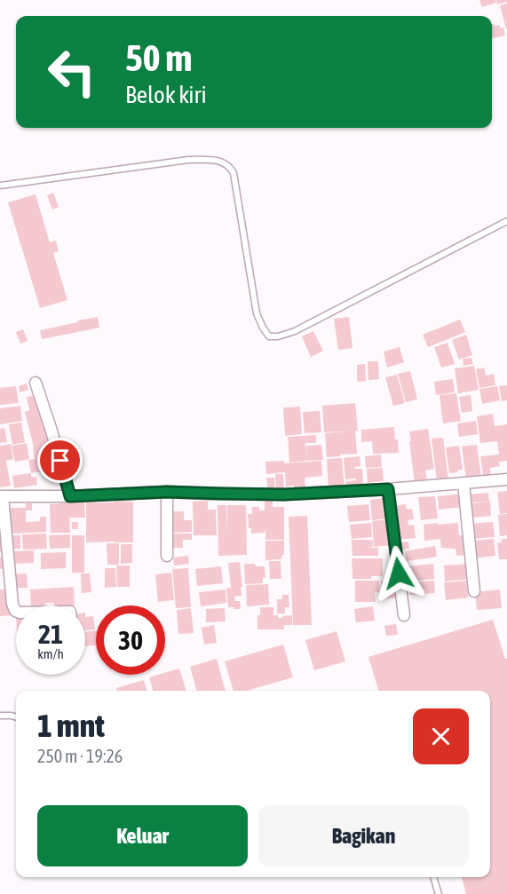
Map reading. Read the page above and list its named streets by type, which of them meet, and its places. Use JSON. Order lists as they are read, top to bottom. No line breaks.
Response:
{"page":{"turn":["50 m","Belok kiri"],"speed":"21 km/h","limit":"30","heading":["1 mnt","250 m · 19:26"],"buttons":["Keluar","Bagikan"]}}
